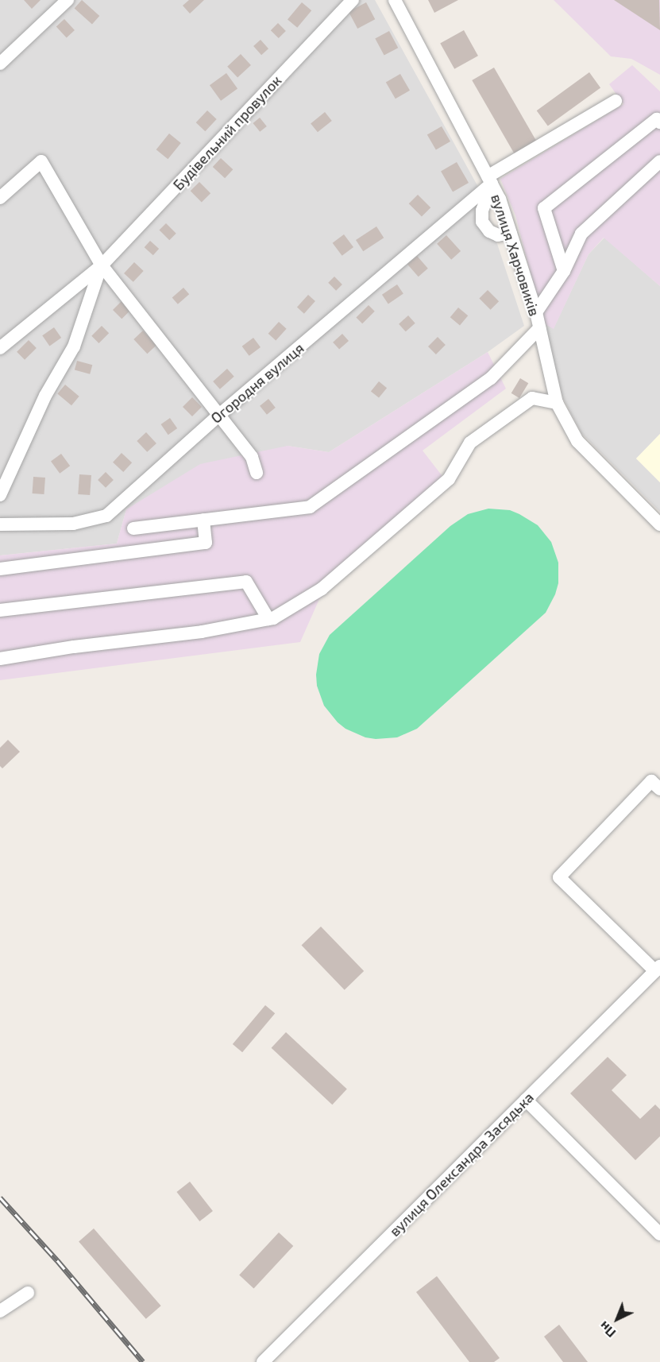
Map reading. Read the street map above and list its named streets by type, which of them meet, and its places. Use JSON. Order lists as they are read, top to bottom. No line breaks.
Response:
{"streets":{"street":["Будівельний провулок","вулиця Харчовиків","Огородня вулиця","вулиця Олександра Засядька"]},"crossings":[["вулиця Харчовиків","Огородня вулиця"]],"north":"bottom left"}
